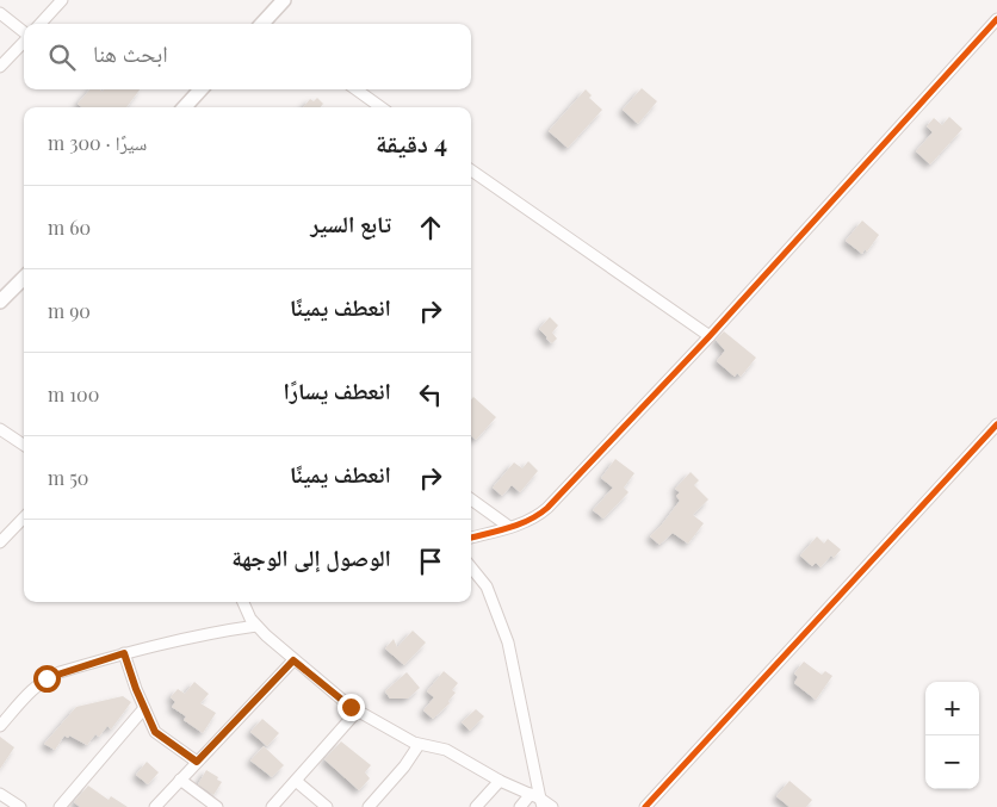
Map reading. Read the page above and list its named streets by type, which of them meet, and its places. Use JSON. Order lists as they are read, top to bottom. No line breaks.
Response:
{"page":{"search":"ابحث هنا","heading":["4 دقيقة","سيرًا · 300 m"],"list":[["تابع السير","60 m"],["انعطف يمينًا","90 m"],["انعطف يسارًا","100 m"],["انعطف يمينًا","50 m"],"الوصول إلى الوجهة"],"map_buttons":["+","−"]}}
